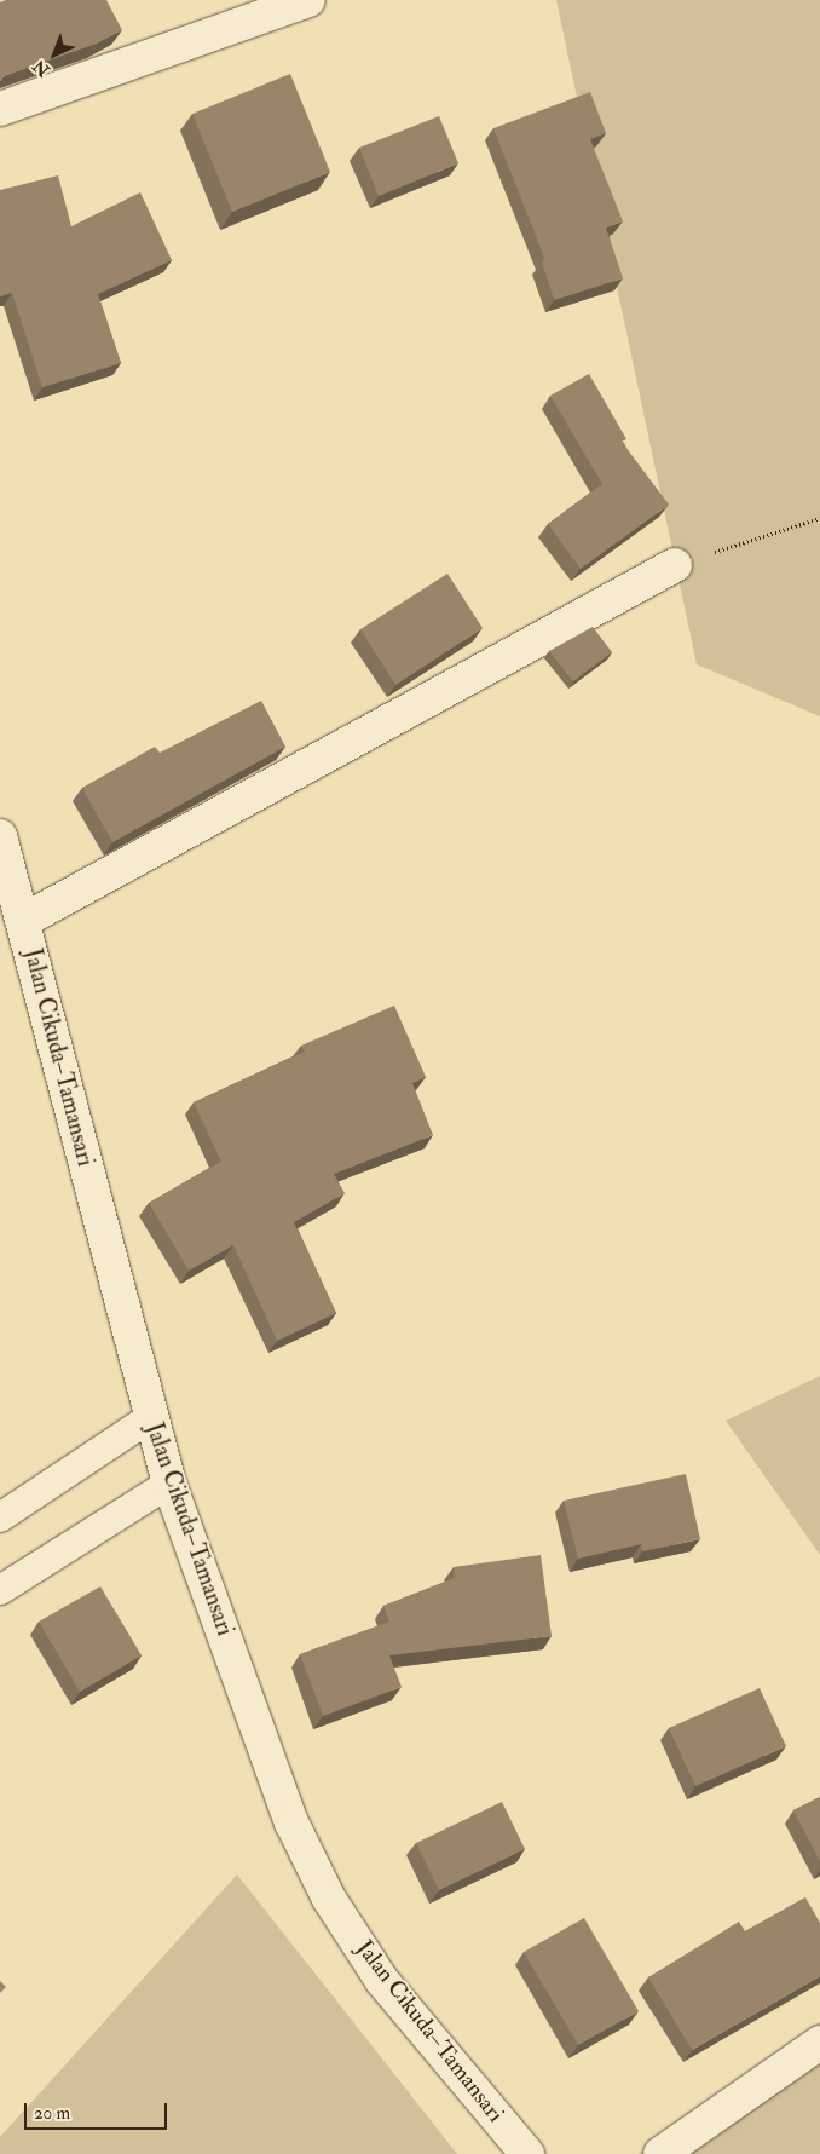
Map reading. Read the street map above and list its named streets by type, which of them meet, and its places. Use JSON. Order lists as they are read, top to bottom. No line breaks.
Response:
{"streets":{"street":["Jalan Cikuda–Tamansari"]},"scale_bar":"20 m","north":"bottom left"}
